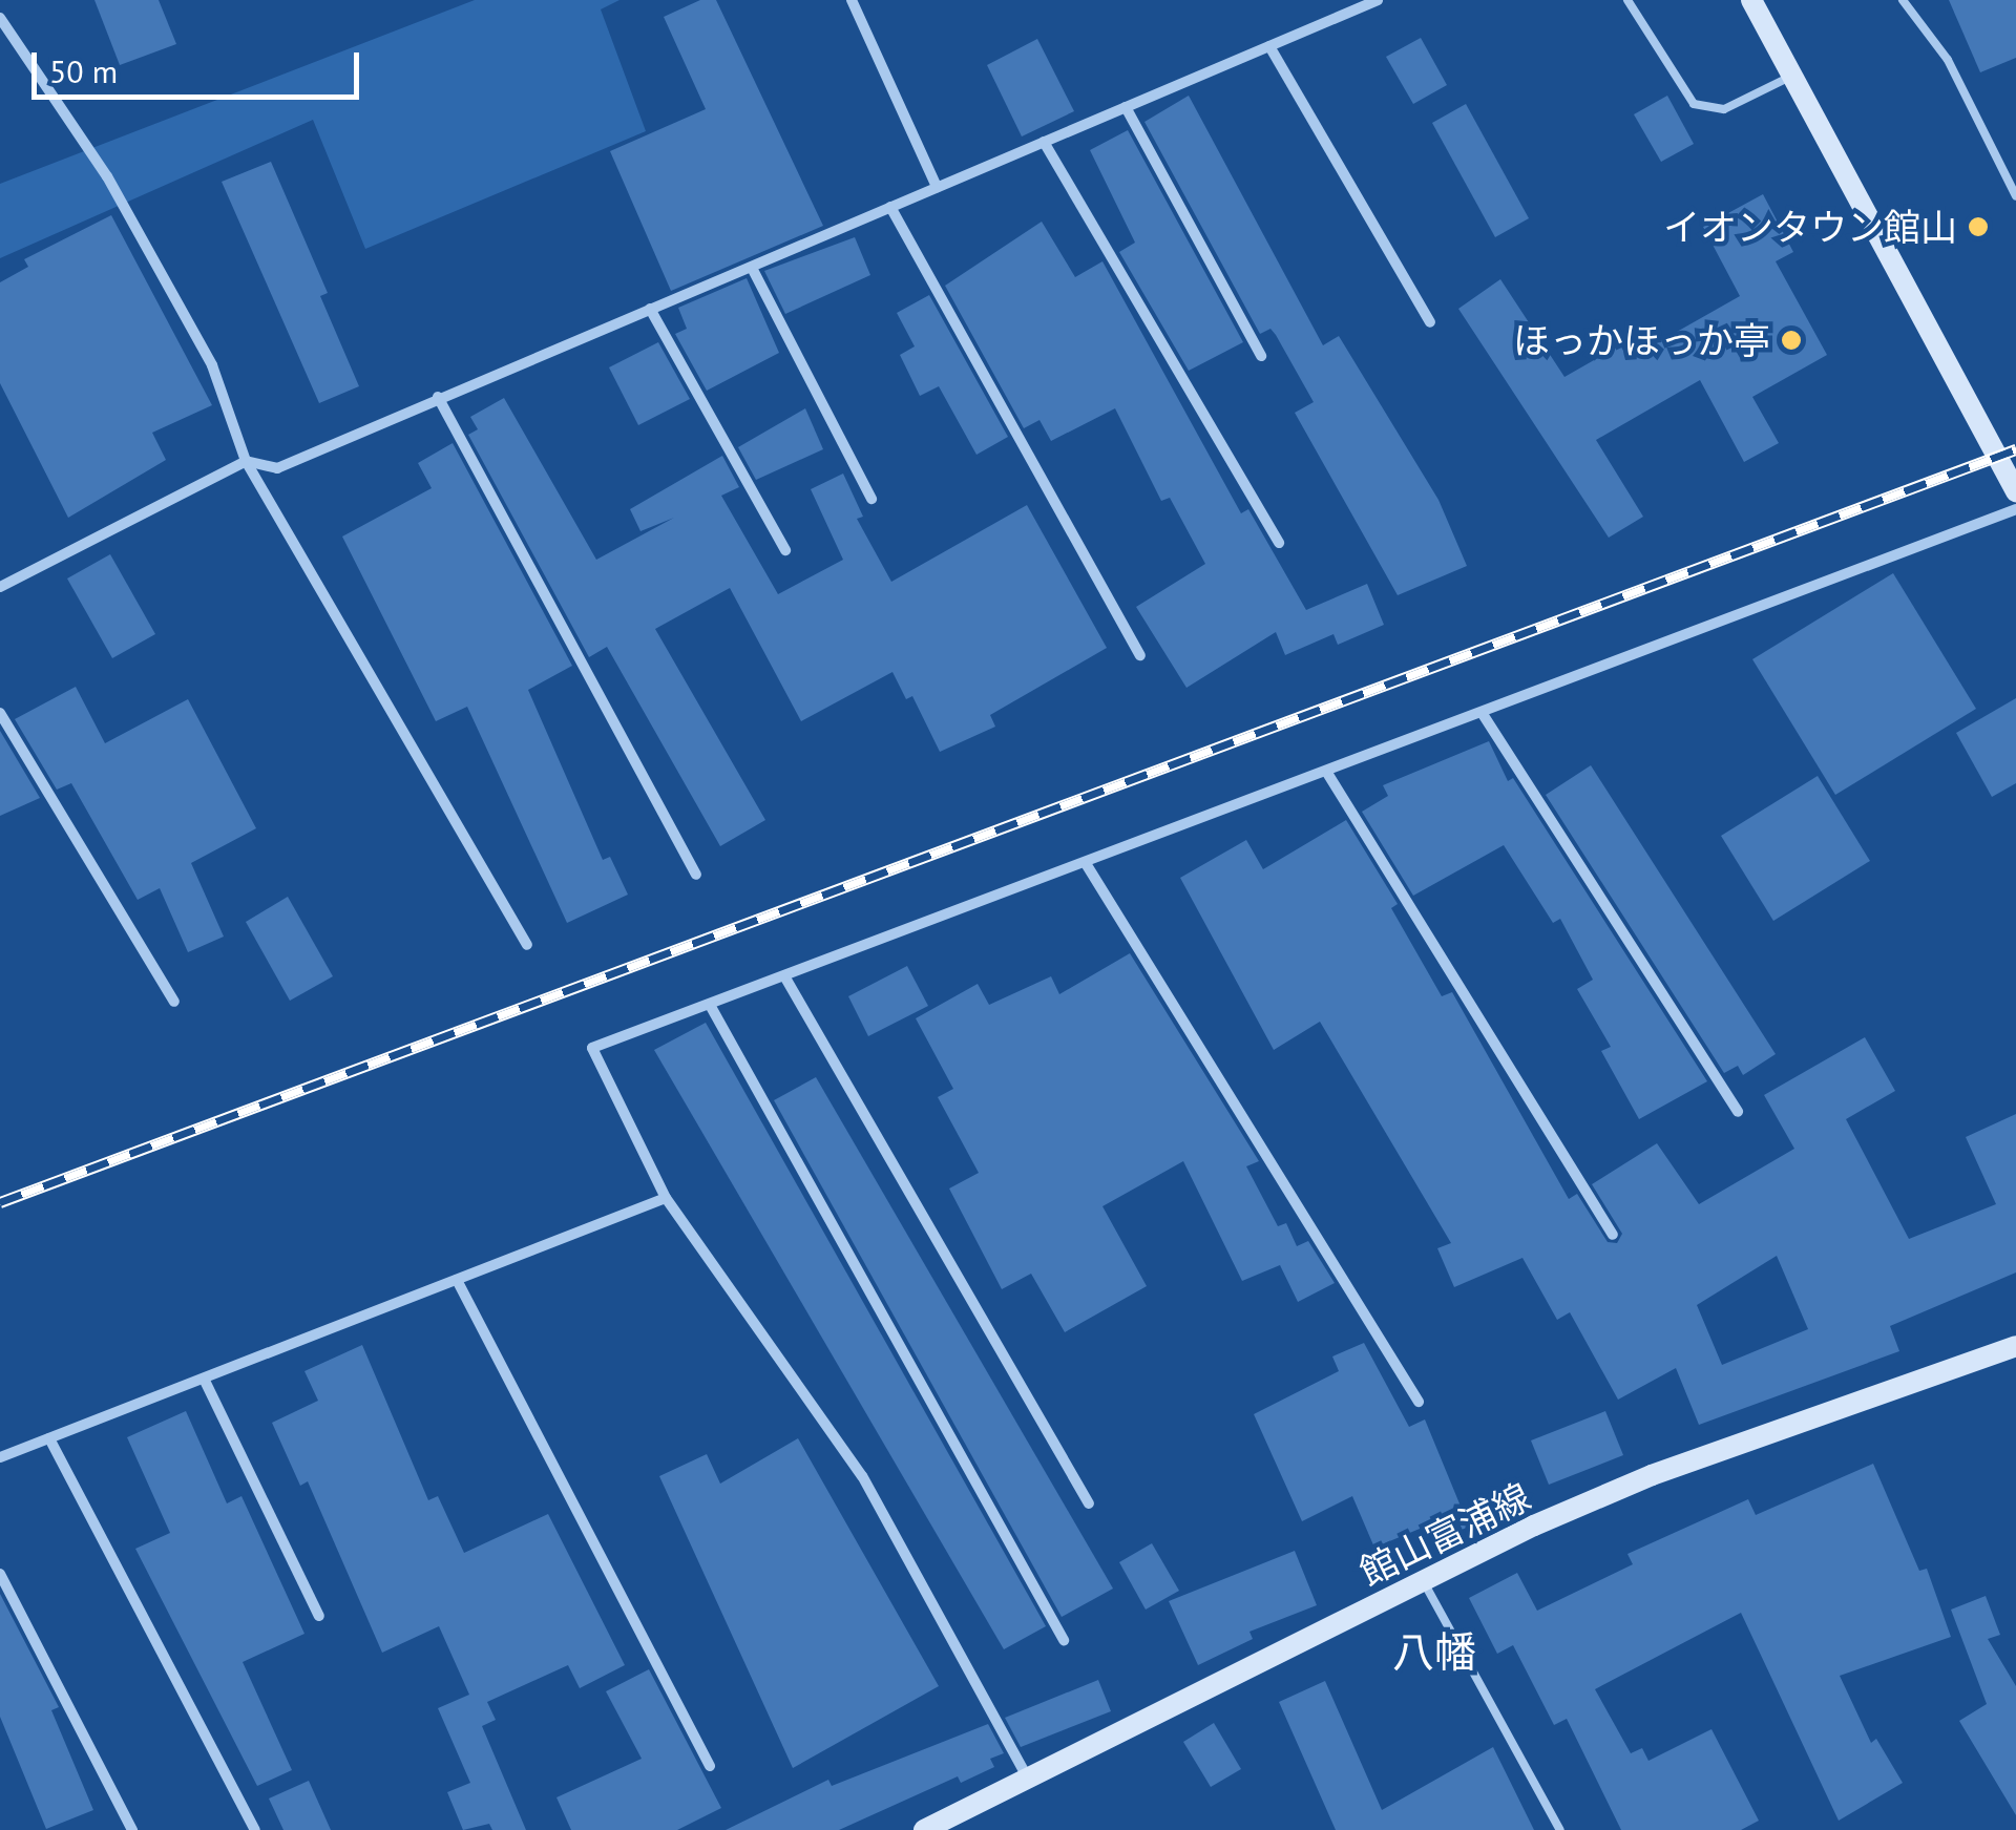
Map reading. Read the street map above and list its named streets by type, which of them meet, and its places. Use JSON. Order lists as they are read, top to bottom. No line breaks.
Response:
{"streets":{"main road":["館山富浦線"]},"districts":["八幡"],"places":["イオンタウン館山","ほっかほっか亭"],"scale_bar":"50 m"}
